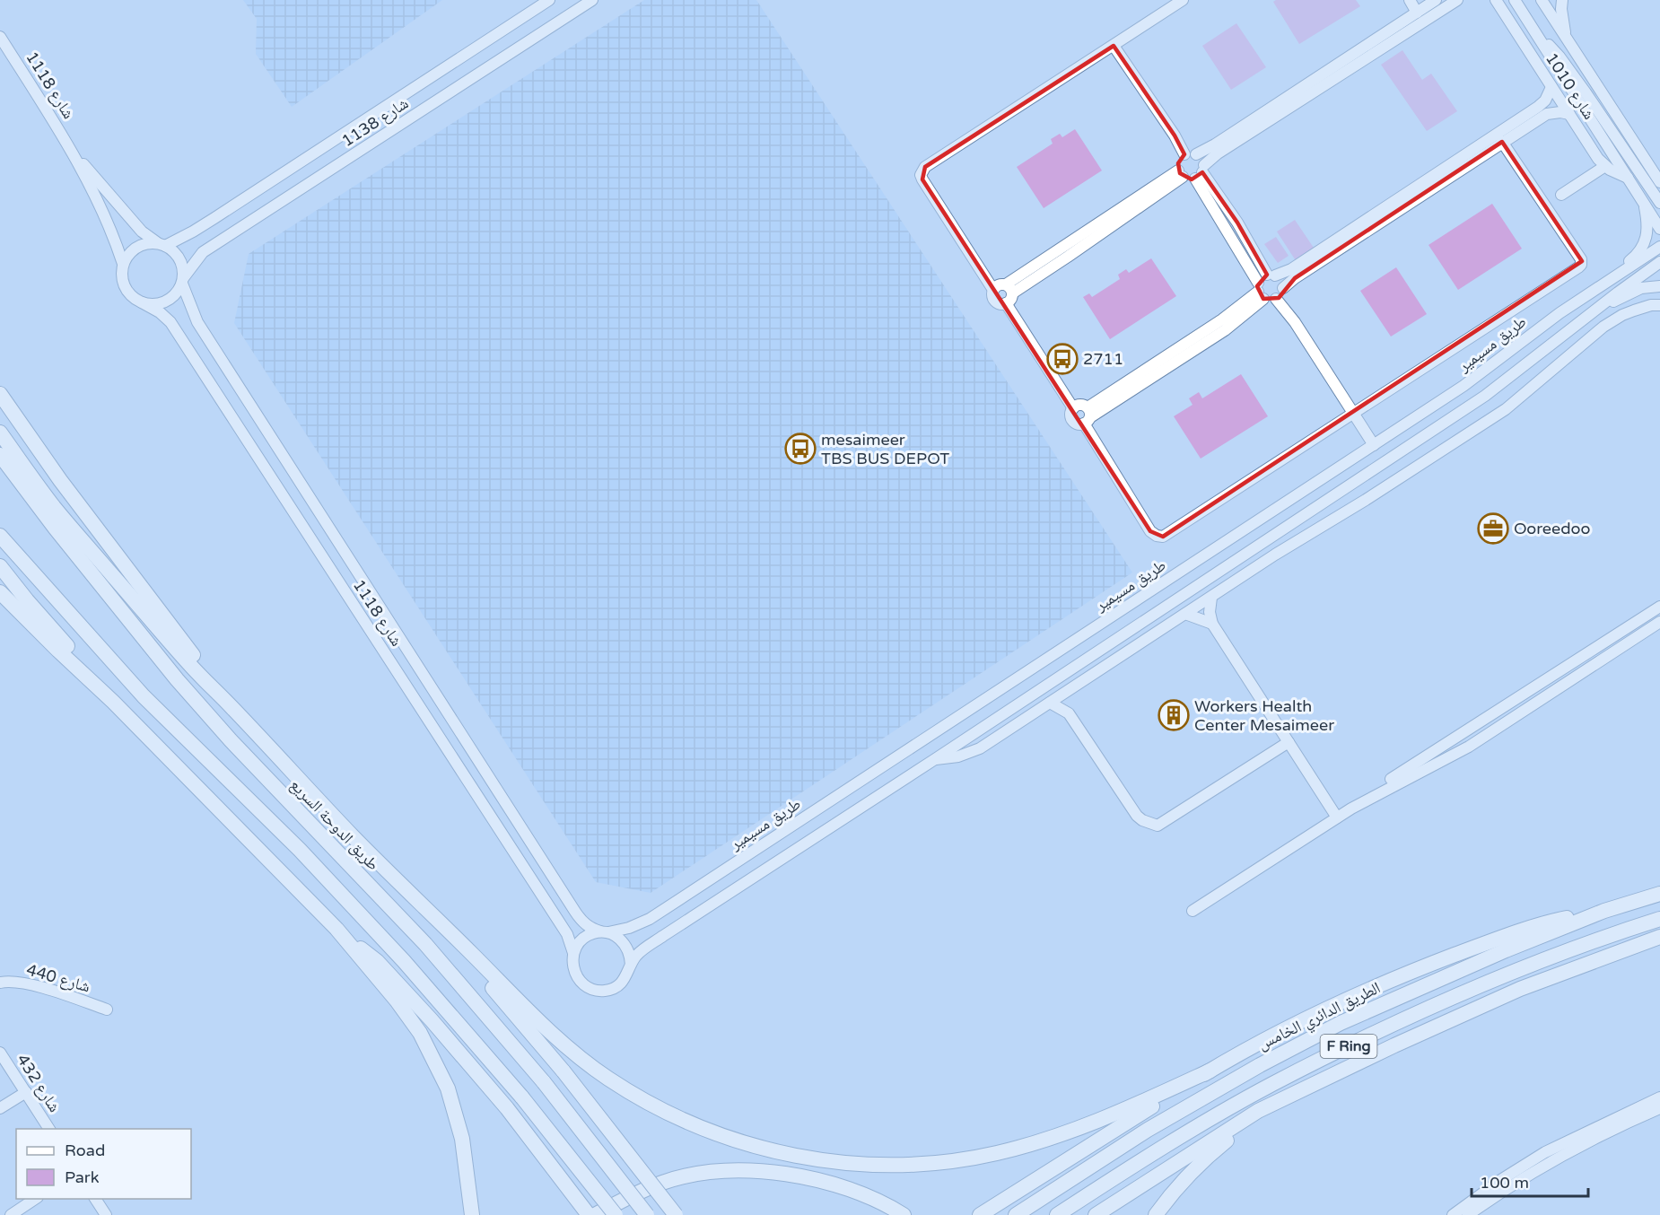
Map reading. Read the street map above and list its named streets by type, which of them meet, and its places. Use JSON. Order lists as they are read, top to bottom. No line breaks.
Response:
{"streets":{"highway":["طريق الدوحة السريع","الطريق الدائري الخامس","F Ring"],"street":["شارع 1118","شارع 1010","شارع 1138","طريق مسيمير","شارع 440","شارع 432"]},"crossings":[["شارع 1118","شارع 1138"],["شارع 1118","طريق مسيمير"]],"places":{"bus stop":["2711","mesaimeer TBS BUS DEPOT"],"office":["Ooreedoo"],"building":["Workers Health Center Mesaimeer"]},"legend":["Road","Park"],"scale_bar":"100 m"}
